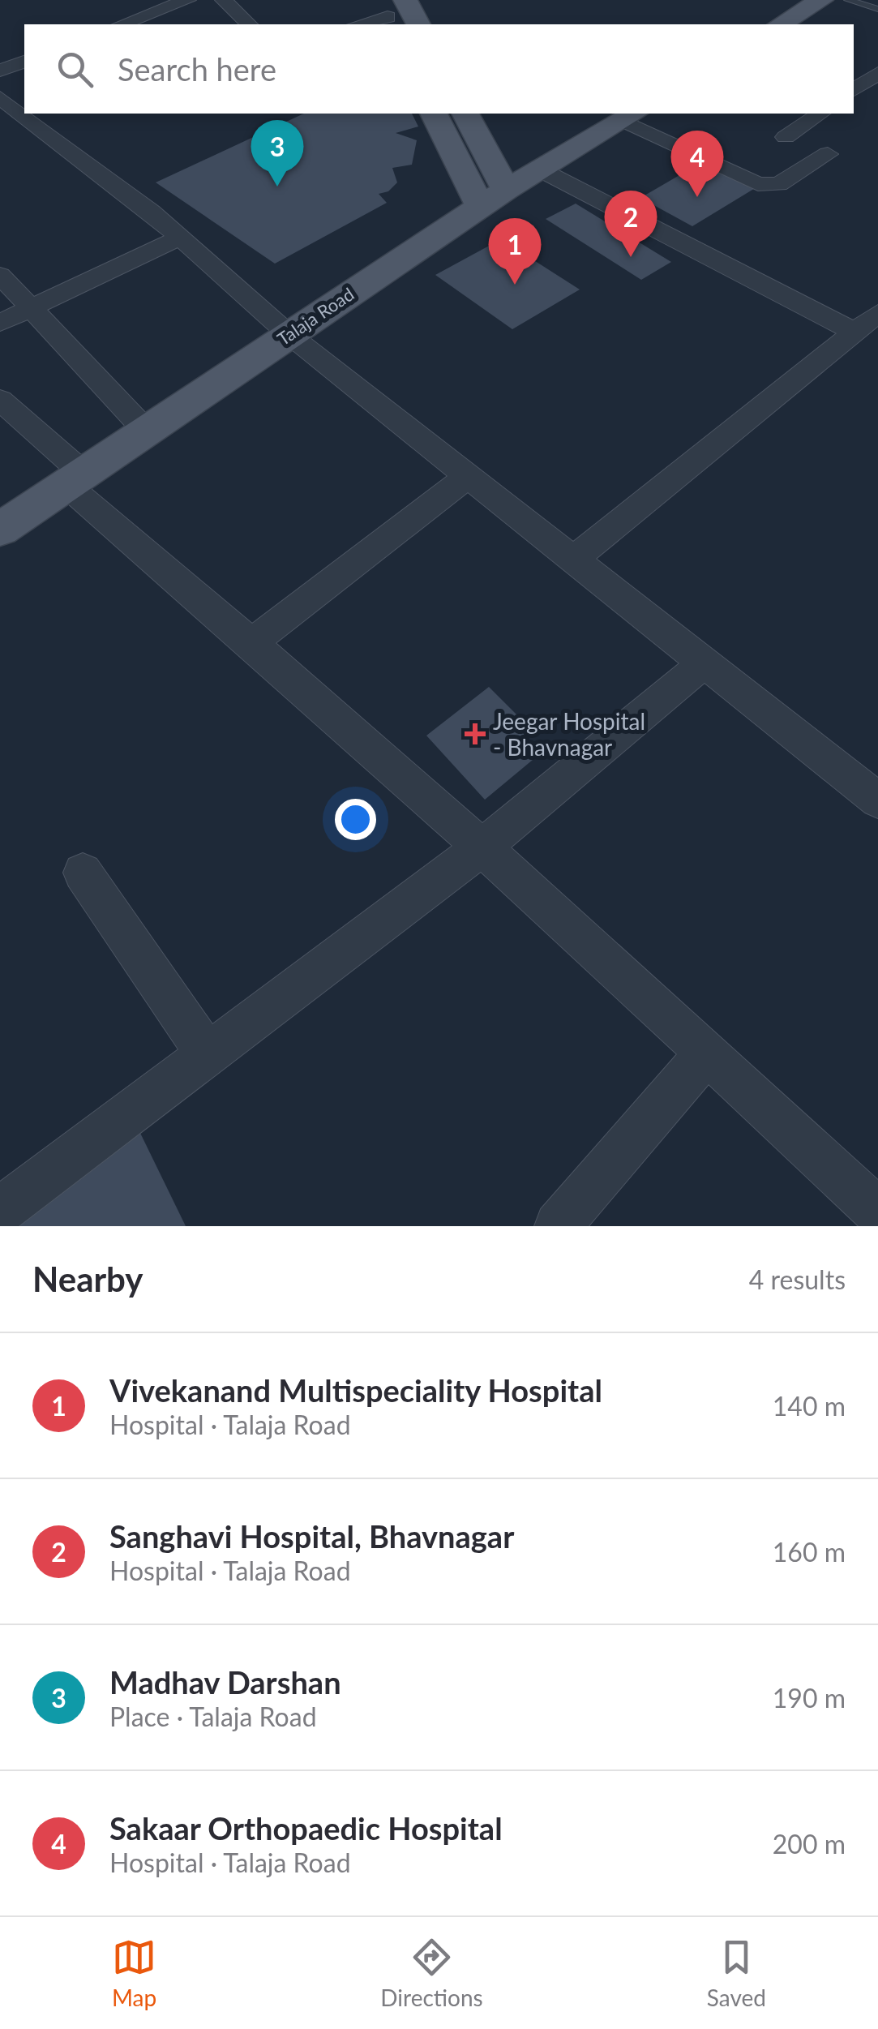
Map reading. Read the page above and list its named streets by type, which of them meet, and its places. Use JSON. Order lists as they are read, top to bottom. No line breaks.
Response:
{"streets":{"main road":["Talaja Road"]},"places":{"health":["Jeegar Hospital - Bhavnagar"]},"page":{"search":"Search here","pins":["3","4","2","1"],"heading":["Nearby","4 results"],"list":[{"mark":"1","name":"Vivekanand Multispeciality Hospital","note":"Hospital · Talaja Road","value":"140 m"},{"mark":"2","name":"Sanghavi Hospital, Bhavnagar","note":"Hospital · Talaja Road","value":"160 m"},{"mark":"3","name":"Madhav Darshan","note":"Place · Talaja Road","value":"190 m"},{"mark":"4","name":"Sakaar Orthopaedic Hospital","note":"Hospital · Talaja Road","value":"200 m"}],"nav":["Map","Directions","Saved"]}}
